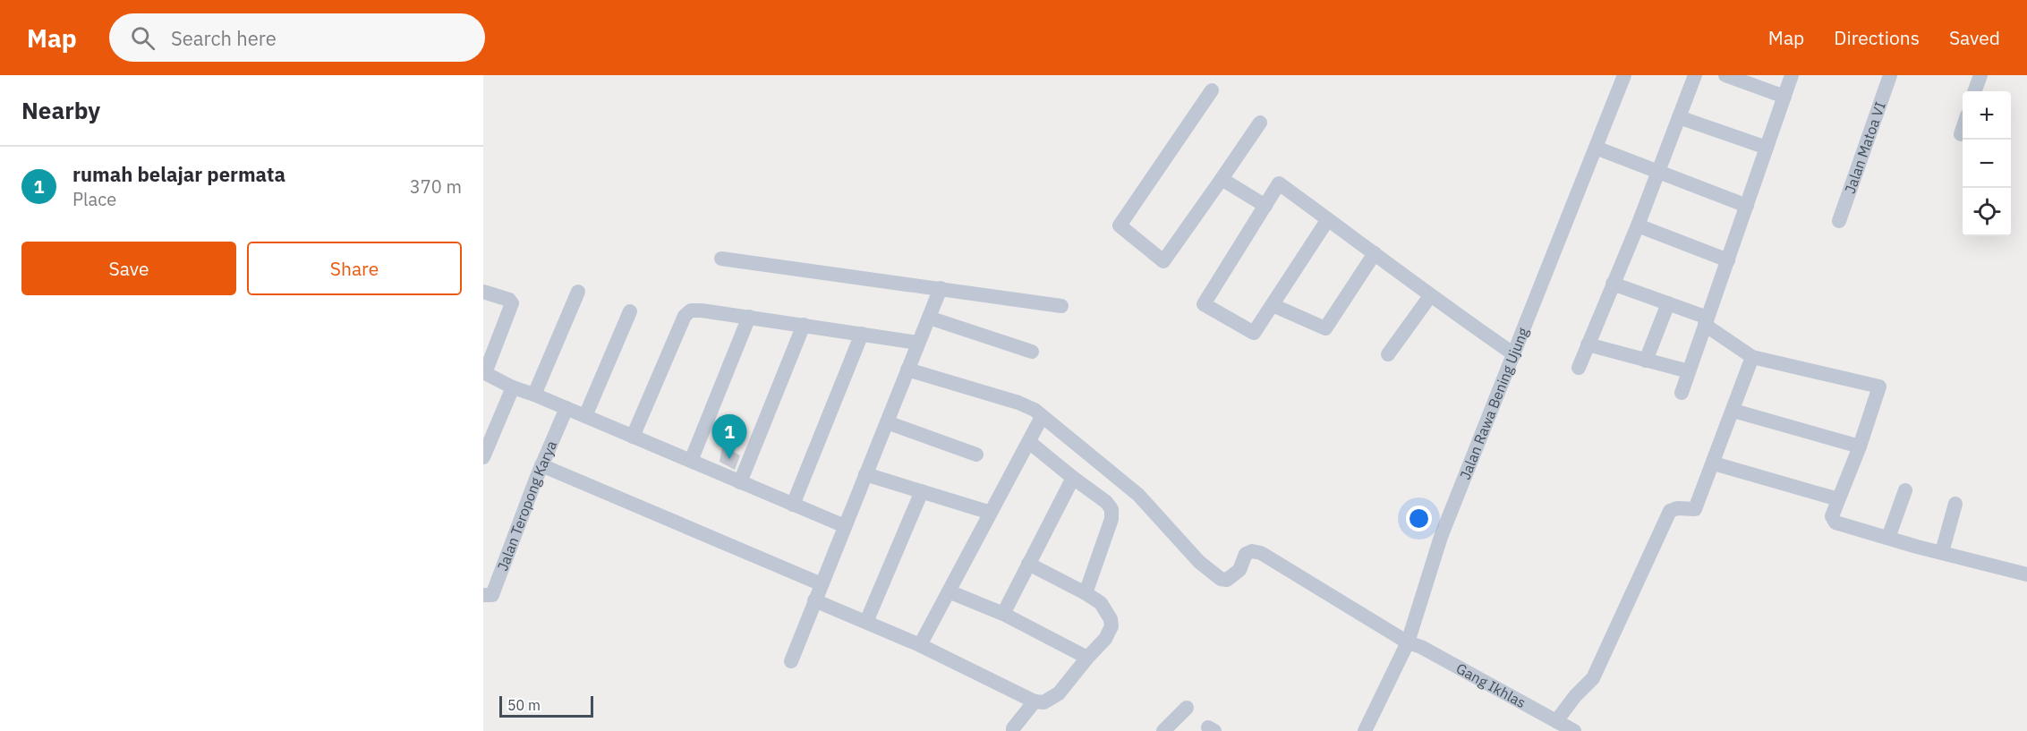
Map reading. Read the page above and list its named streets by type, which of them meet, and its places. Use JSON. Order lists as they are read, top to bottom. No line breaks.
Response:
{"streets":{"street":["Jalan Matoa VI","Jalan Rawa Bening Ujung","Jalan Teropong Karya","Gang Ikhlas"]},"crossings":[["Jalan Rawa Bening Ujung","Gang Ikhlas"]],"scale_bar":"50 m","page":{"header":"Map","search":"Search here","nav":["Map","Directions","Saved"],"heading":"Nearby","map_buttons":["+","−"],"list":[{"mark":"1","name":"rumah belajar permata","note":"Place","value":"370 m"}],"buttons":["Save","Share"],"pins":"1","scale":"50 m"}}
